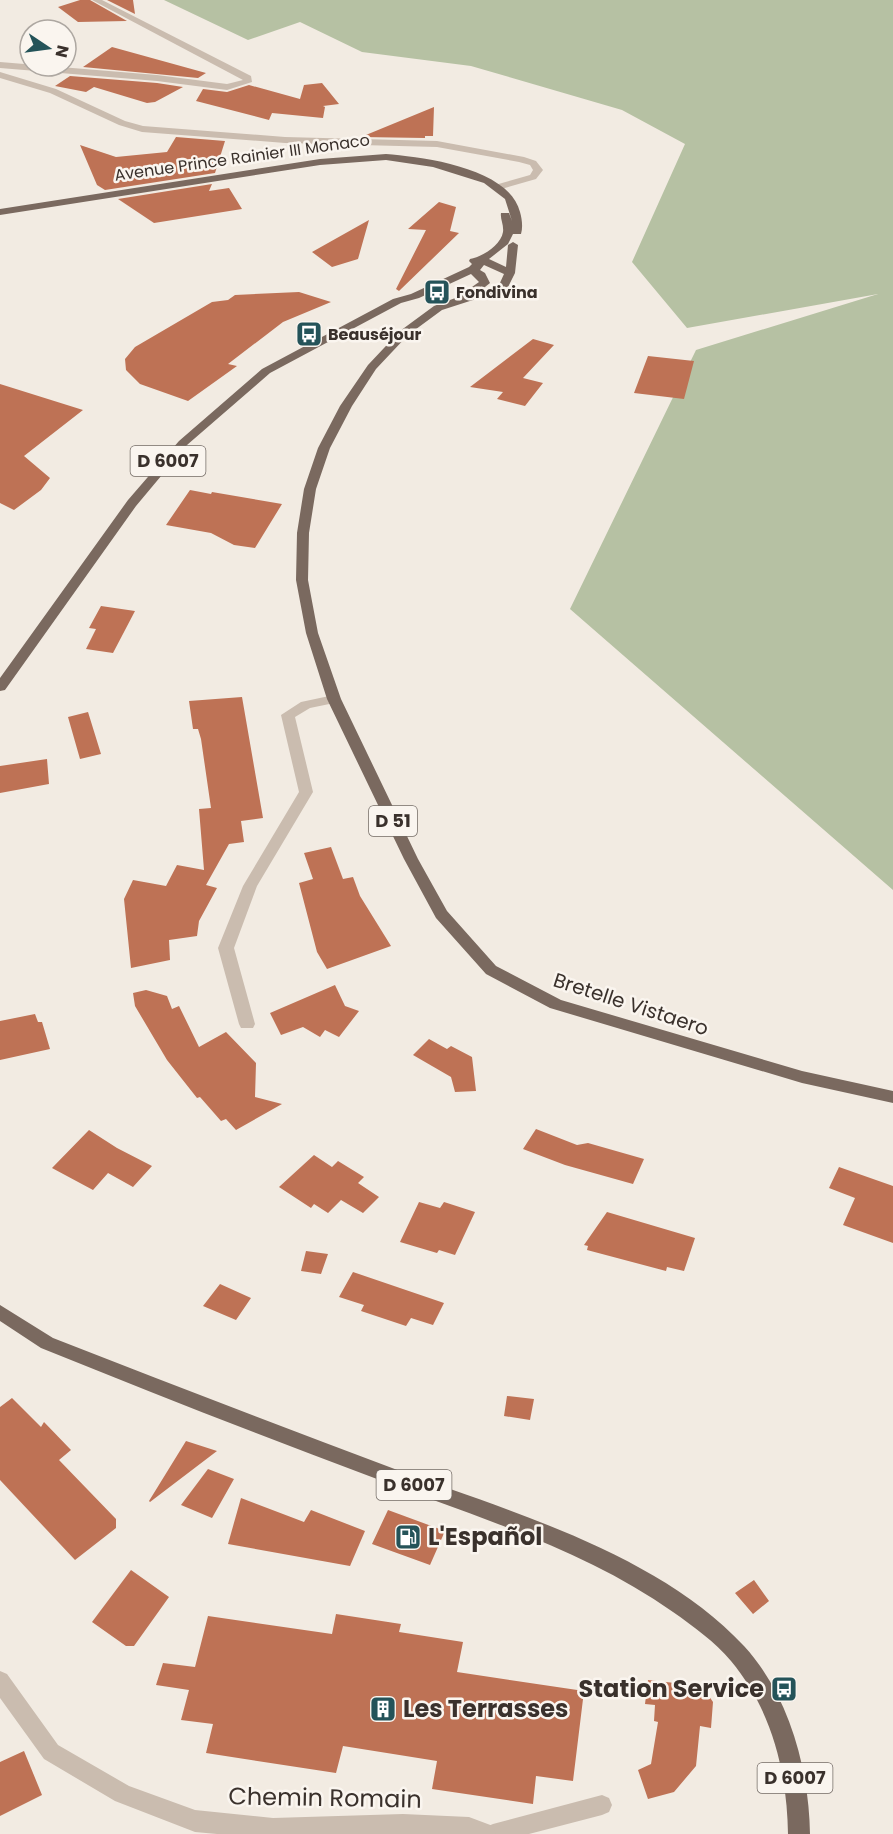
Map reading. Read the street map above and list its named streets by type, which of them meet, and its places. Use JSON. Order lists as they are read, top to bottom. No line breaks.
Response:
{"streets":{"main road":["Avenue Prince Rainier III Monaco","D 6007","D 51","Bretelle Vistaero"],"street":["Chemin Romain"]},"crossings":[["D 6007","Bretelle Vistaero"]],"places":{"bus stop":["Fondivina","Beauséjour","Station Service"],"fuel station":["L'Español"],"building":["Les Terrasses"]},"north":"right"}
